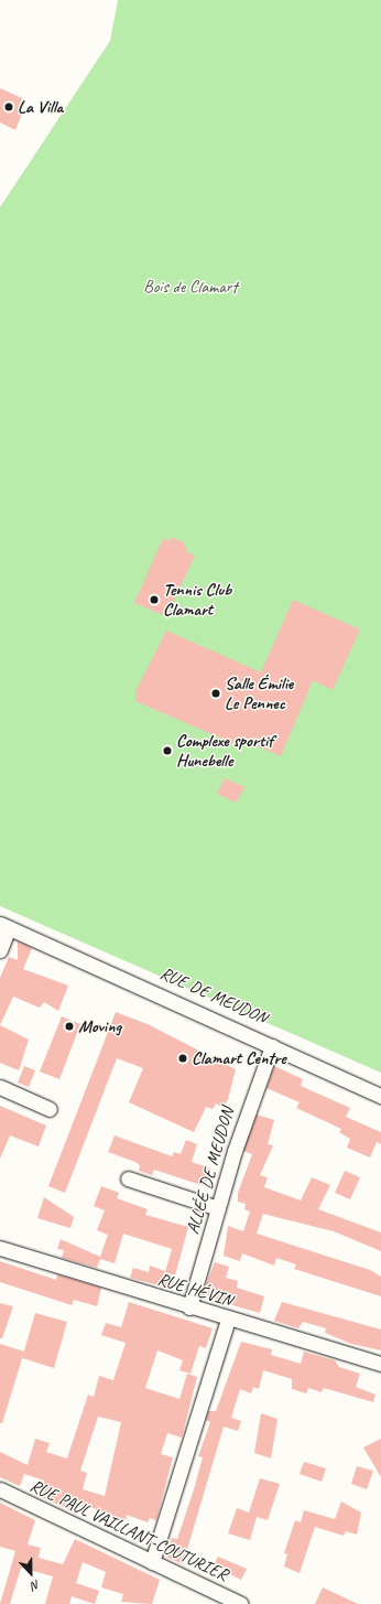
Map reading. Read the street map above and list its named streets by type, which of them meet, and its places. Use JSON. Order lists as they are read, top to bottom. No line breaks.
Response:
{"streets":{"street":["RUE DE MEUDON","ALLÉE DE MEUDON","RUE HÉVIN","RUE PAUL VAILLANT-COUTURIER"]},"crossings":[["RUE DE MEUDON","ALLÉE DE MEUDON"],["ALLÉE DE MEUDON","RUE HÉVIN"]],"parks":["Bois de Clamart"],"places":["La Villa","Tennis Club Clamart","Salle Émilie Le Pennec","Complexe sportif Hunebelle","Moving","Clamart Centre"],"north":"bottom"}
